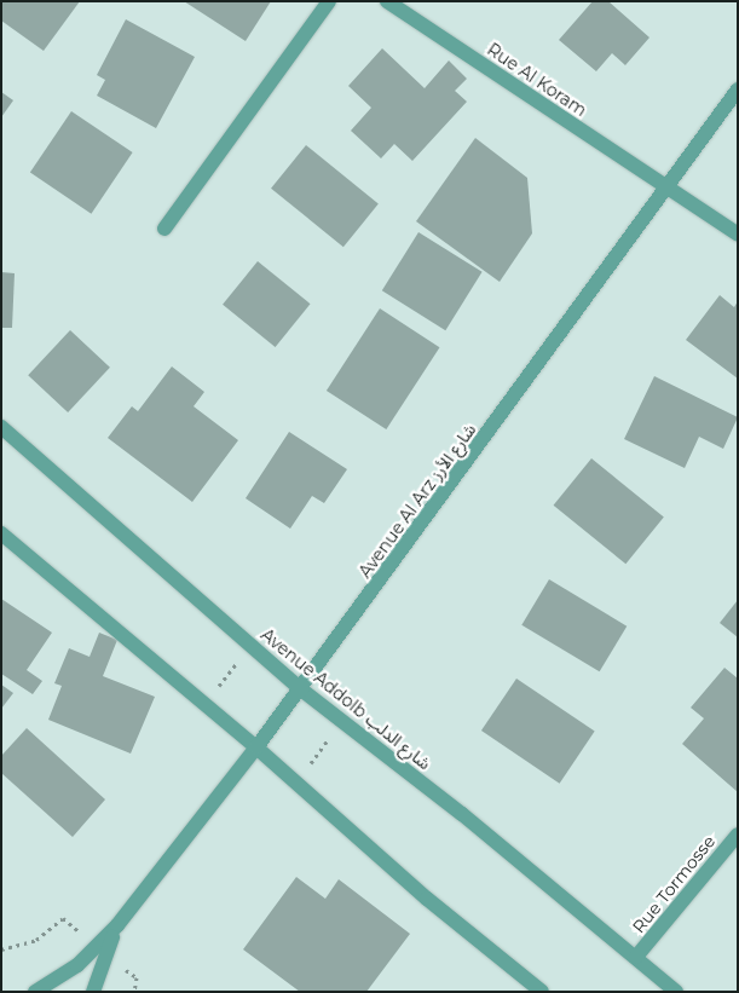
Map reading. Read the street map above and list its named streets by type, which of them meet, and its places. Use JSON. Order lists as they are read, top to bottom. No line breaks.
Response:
{"streets":{"street":["Rue Al Koram","Avenue Al Arz شارع الأرز","Avenue Addolb شارع الدلب","Rue Tormosse"]},"crossings":[["Rue Al Koram","Avenue Al Arz شارع الأرز"],["Avenue Al Arz شارع الأرز","Avenue Addolb شارع الدلب"],["Avenue Addolb شارع الدلب","Rue Tormosse"]]}
